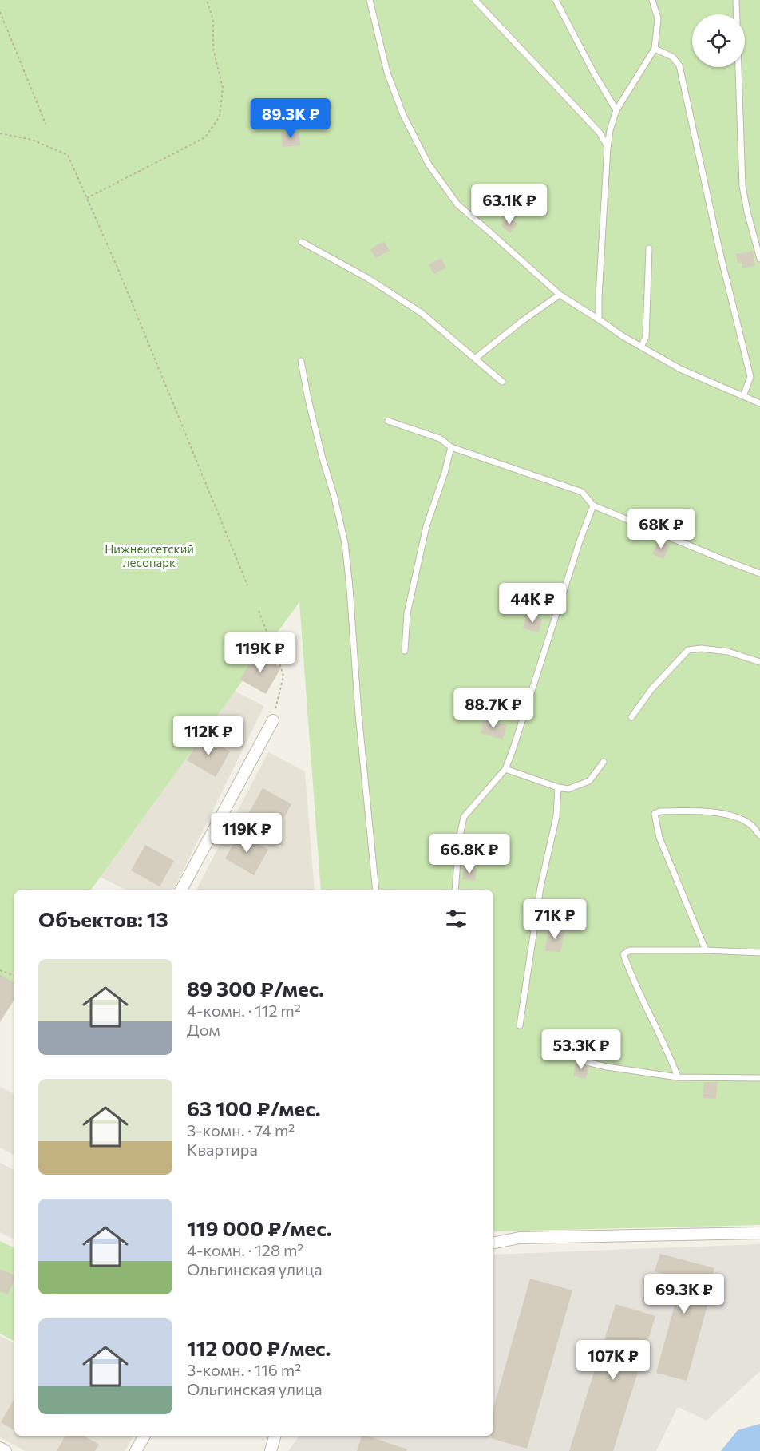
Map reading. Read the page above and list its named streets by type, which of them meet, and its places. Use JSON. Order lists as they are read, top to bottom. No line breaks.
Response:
{"parks":["Нижнеисетский лесопарк"],"page":{"price":["89.3K ₽","63.1K ₽","68K ₽","44K ₽","119K ₽","88.7K ₽","112K ₽","119K ₽","66.8K ₽","71K ₽","53.3K ₽","69.3K ₽","107K ₽"],"heading":"Объектов: 13","list":[{"name":"89 300 ₽/мес.","note":"4-комн. · 112 m² · Дом"},{"name":"63 100 ₽/мес.","note":"3-комн. · 74 m² · Квартира"},{"name":"119 000 ₽/мес.","note":"4-комн. · 128 m² · Ольгинская улица"},{"name":"112 000 ₽/мес.","note":"3-комн. · 116 m² · Ольгинская улица"}]}}
